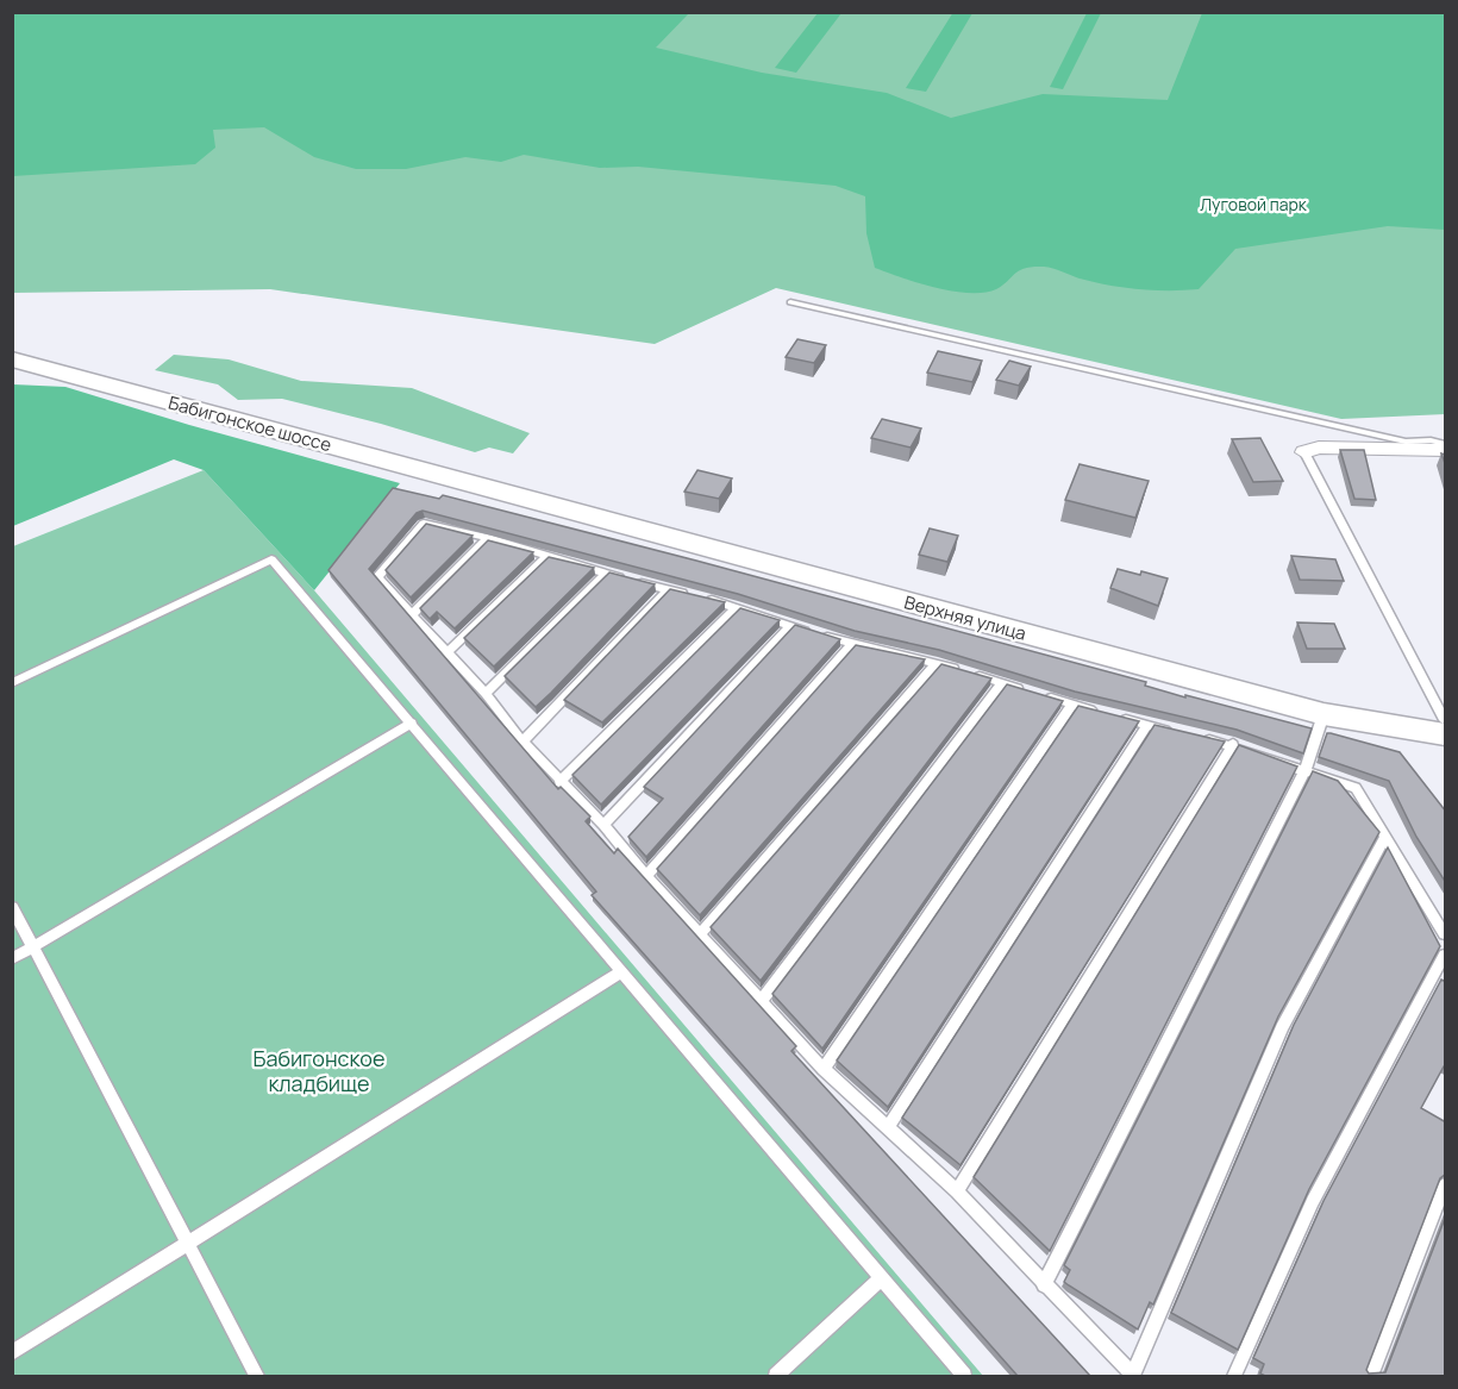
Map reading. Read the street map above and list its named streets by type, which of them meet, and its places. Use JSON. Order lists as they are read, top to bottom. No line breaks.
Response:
{"streets":{"street":["Бабигонское шоссе","Верхняя улица"]},"crossings":[["Бабигонское шоссе","Верхняя улица"]],"parks":["Луговой парк","Бабигонское кладбище"]}
